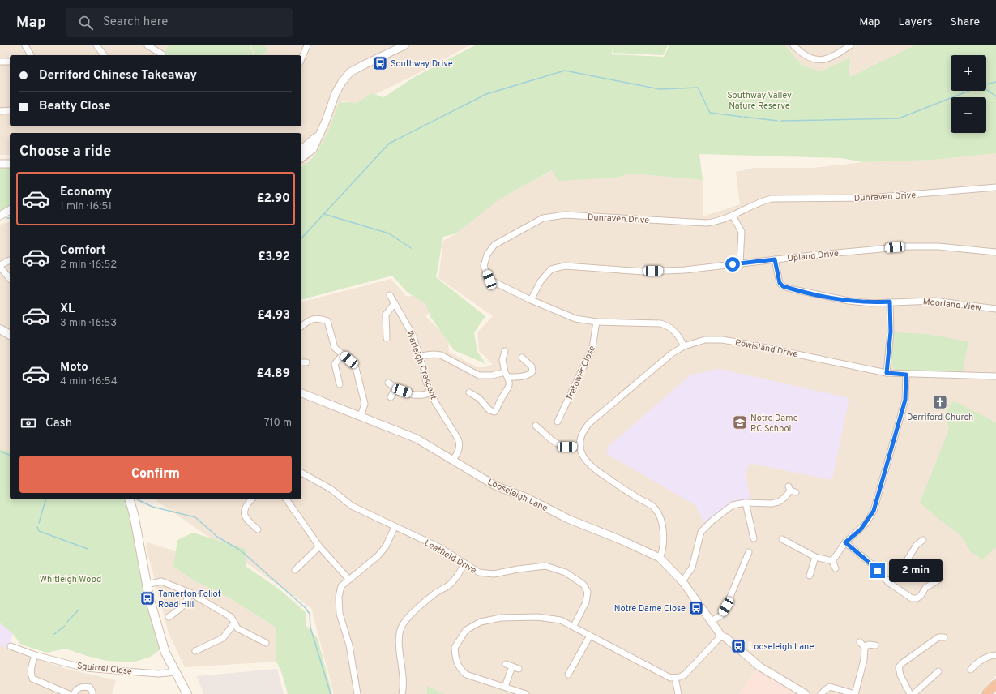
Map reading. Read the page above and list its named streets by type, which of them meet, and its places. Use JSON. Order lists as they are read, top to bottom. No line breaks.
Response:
{"streets":{"street":["Dunraven Drive","Upland Drive","Moorland View","Powisland Drive","Warleigh Crescent","Tretower Close","Looseleigh Lane","Leatfield Drive","Squirrel Close"]},"crossings":[["Dunraven Drive","Upland Drive"],["Dunraven Drive","Powisland Drive"],["Dunraven Drive","Tretower Close"],["Upland Drive","Moorland View"],["Warleigh Crescent","Looseleigh Lane"]],"parks":["Southway Valley Nature Reserve","Whitleigh Wood"],"places":{"bus stop":["Southway Drive","Tamerton Foliot Road Hill","Notre Dame Close","Looseleigh Lane"],"church":["Derriford Church"],"school or university":["Notre Dame RC School"]},"page":{"header":"Map","search":"Search here","nav":["Map","Layers","Share"],"map_buttons":["+","−"],"banner":["Derriford Chinese Takeaway","Beatty Close"],"heading":"Choose a ride","list":[{"name":"Economy","note":"1 min · 16:51","value":"£2.90"},{"name":"Comfort","note":"2 min · 16:52","value":"£3.92"},{"name":"XL","note":"3 min · 16:53","value":"£4.93"},{"name":"Moto","note":"4 min · 16:54","value":"£4.89"}],"pay":["Cash","710 m"],"buttons":"Confirm","bubble":"2 min"}}
